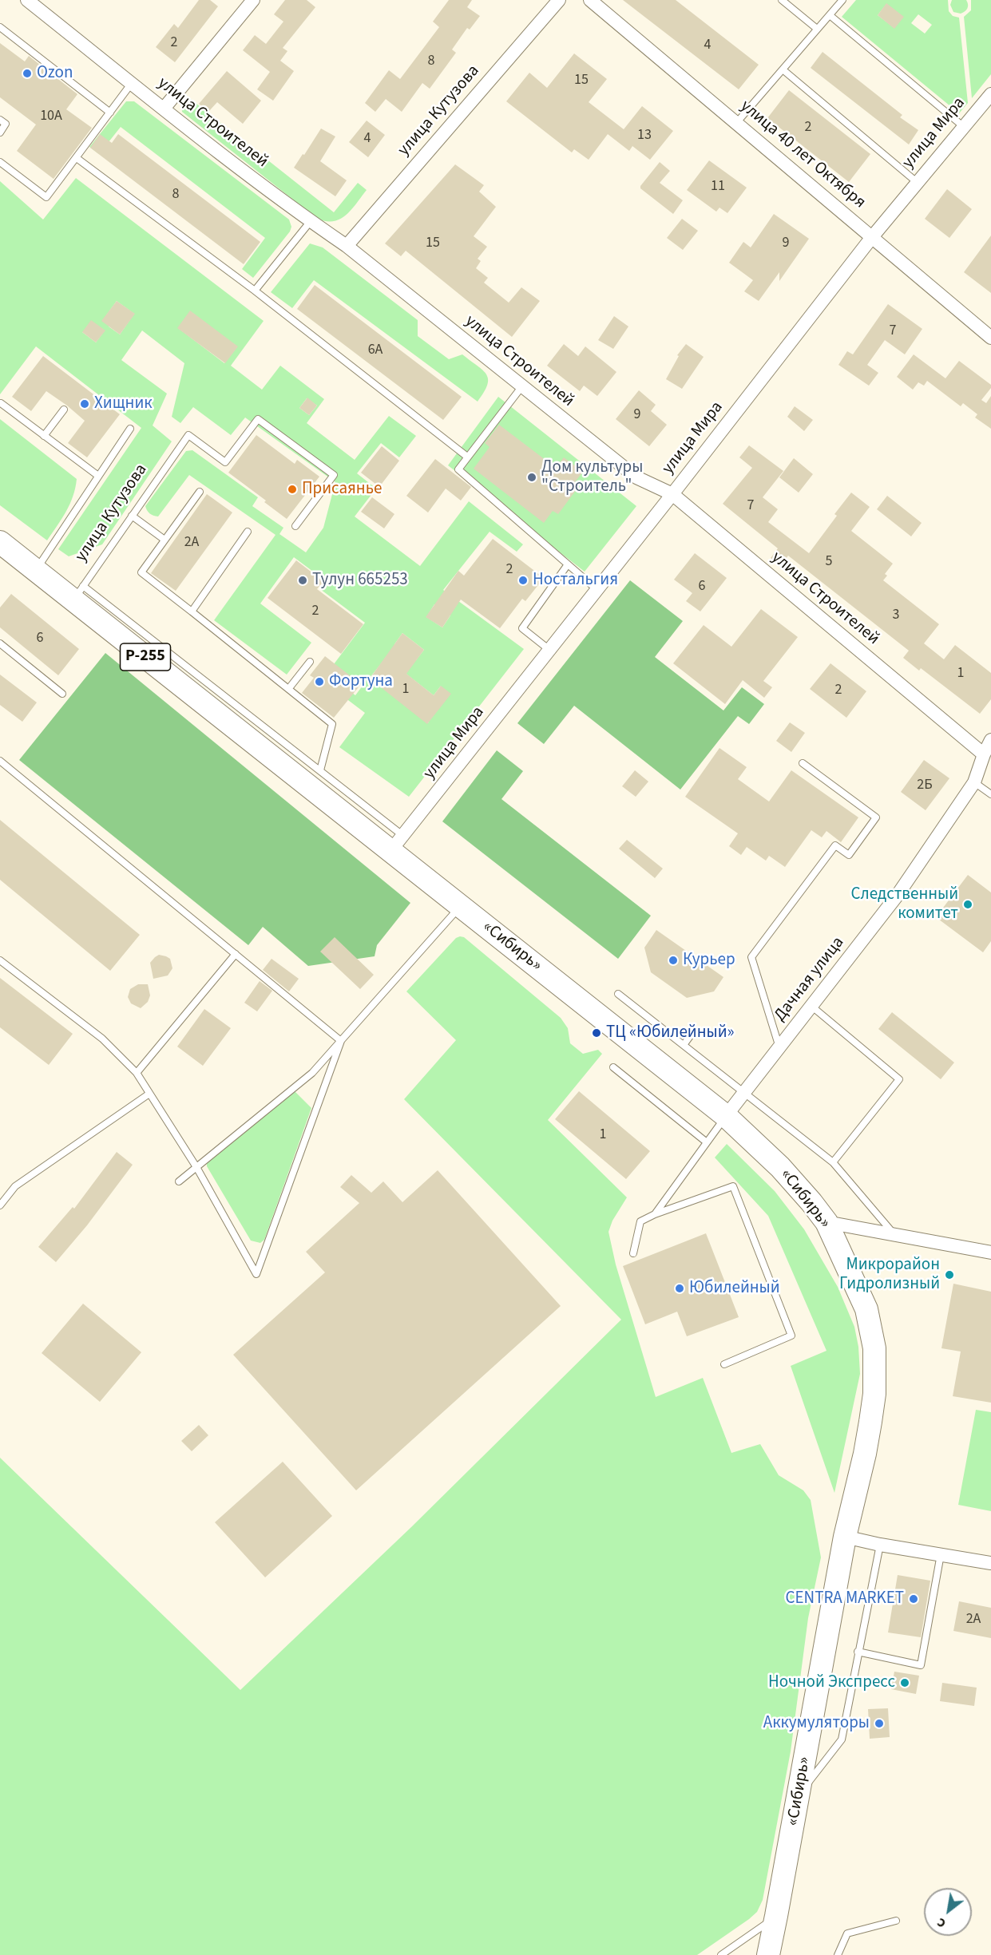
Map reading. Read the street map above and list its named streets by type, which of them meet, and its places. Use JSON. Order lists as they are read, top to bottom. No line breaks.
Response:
{"streets":{"highway":["Р-255","«Сибирь»"],"street":["улица Кутузова","улица Строителей","улица Мира","улица 40 лет Октября","Дачная улица"]},"crossings":[["улица Кутузова","улица Строителей"],["улица Кутузова","Р-255"],["улица Кутузова","«Сибирь»"],["улица Строителей","улица Мира"],["улица Строителей","Дачная улица"],["улица Мира","улица 40 лет Октября"],["улица Мира","«Сибирь»"],["Р-255","«Сибирь»"],["«Сибирь»","Дачная улица"]],"places":["Ozon","Хищник","Дом культуры \"Строитель\"","Присаянье","Тулун 665253","Ностальгия","Фортуна","Следственный комитет","Курьер","ТЦ «Юбилейный»","Микрорайон Гидролизный","Юбилейный","CENTRA MARKET","Ночной Экспресс","Аккумуляторы"],"house_numbers":["2","4","8","15","10А","2","13","4","11","8","15","9","7","6А","9","7","2А","5","2","6","2","3","6","1","1","2","2Б","1","2А"],"north":"bottom left"}
